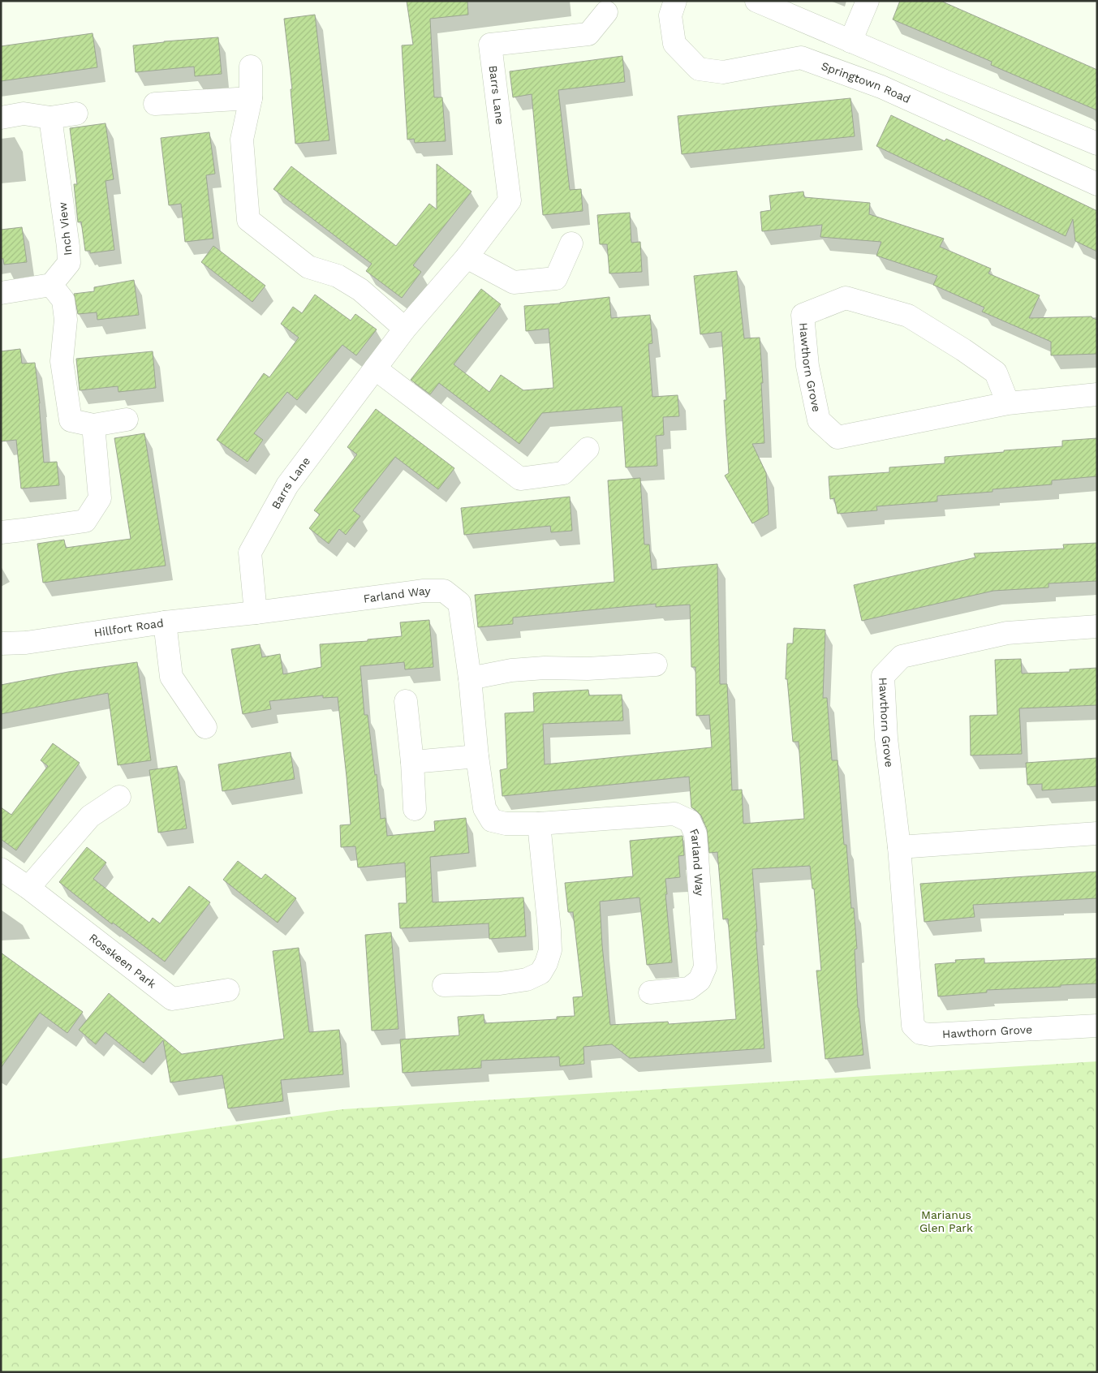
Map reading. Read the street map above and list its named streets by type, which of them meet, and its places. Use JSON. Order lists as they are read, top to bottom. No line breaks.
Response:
{"streets":{"street":["Springtown Road","Barrs Lane","Inch View","Hawthorn Grove","Farland Way","Hillfort Road","Rosskeen Park"]},"crossings":[["Barrs Lane","Farland Way"],["Barrs Lane","Hillfort Road"],["Farland Way","Hillfort Road"]],"parks":["Marianus Glen Park"]}
